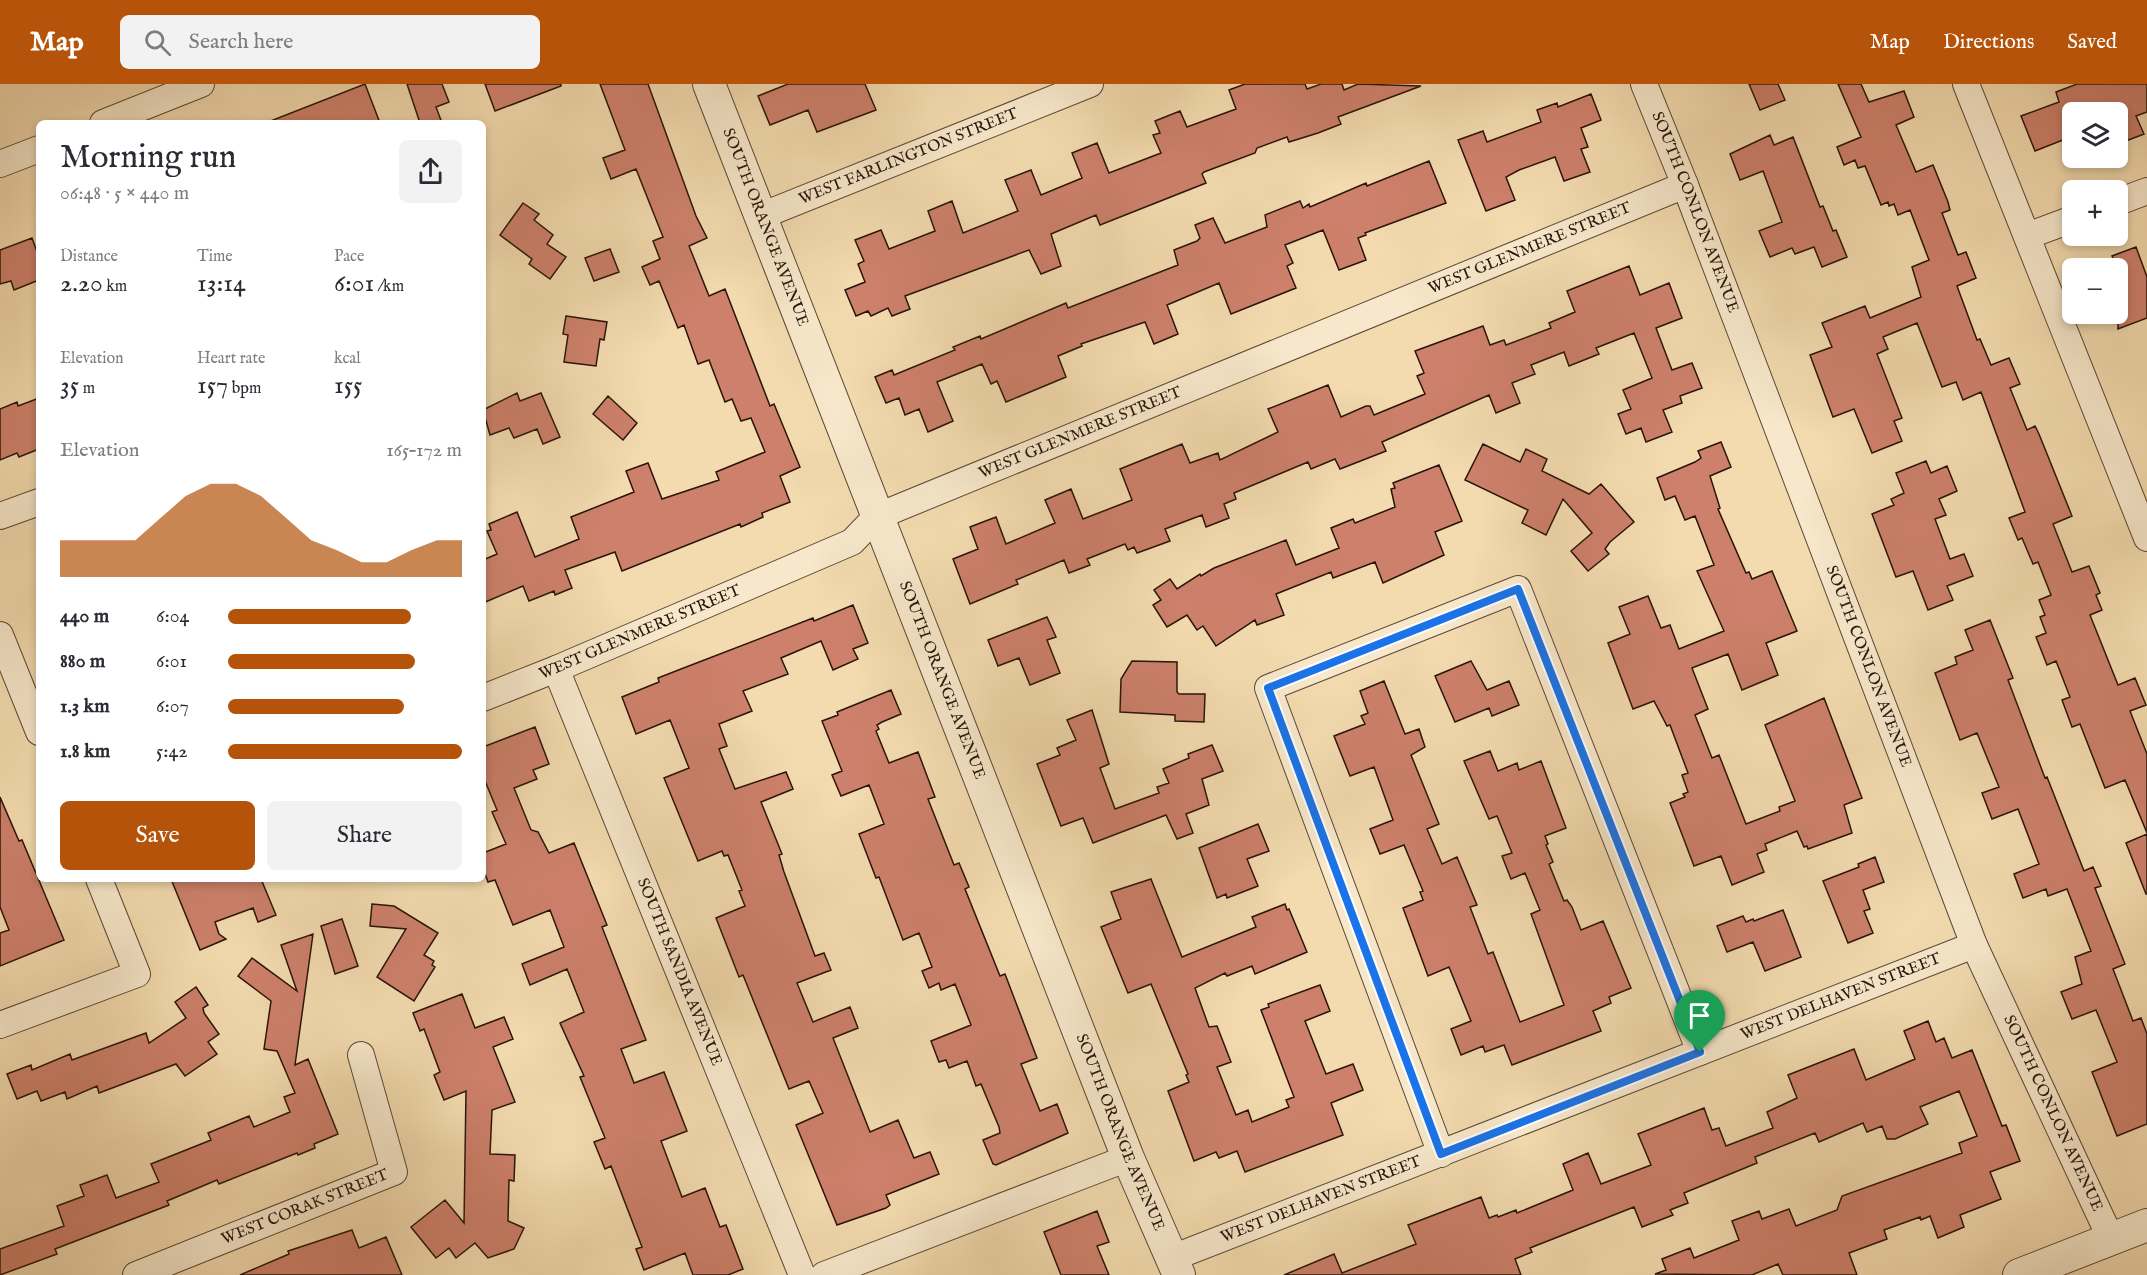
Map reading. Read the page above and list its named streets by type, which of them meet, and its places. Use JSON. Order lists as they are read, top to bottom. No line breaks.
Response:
{"streets":{"street":["WEST FARLINGTON STREET","SOUTH CONLON AVENUE","SOUTH ORANGE AVENUE","WEST GLENMERE STREET","SOUTH SANDIA AVENUE","WEST DELHAVEN STREET","WEST CORAK STREET"]},"crossings":[["WEST FARLINGTON STREET","SOUTH ORANGE AVENUE"],["SOUTH CONLON AVENUE","WEST GLENMERE STREET"],["SOUTH CONLON AVENUE","WEST DELHAVEN STREET"],["SOUTH ORANGE AVENUE","WEST GLENMERE STREET"],["SOUTH ORANGE AVENUE","WEST DELHAVEN STREET"],["WEST GLENMERE STREET","SOUTH SANDIA AVENUE"]],"page":{"header":"Map","search":"Search here","nav":["Map","Directions","Saved"],"map_buttons":["+","−"],"heading":["Morning run","06:48 · 5 × 440 m"],"stats":[["Distance","2.20 km"],["Time","13:14"],["Pace","6:01 /km"],["Elevation","35 m"],["Heart rate","157 bpm"],["kcal","155"]],"chart":["Elevation","165–172 m"],"list":[{"name":"440 m","note":"6:04"},{"name":"880 m","note":"6:01"},{"name":"1.3 km","note":"6:07"},{"name":"1.8 km","note":"5:42"}],"buttons":["Save","Share"]}}
